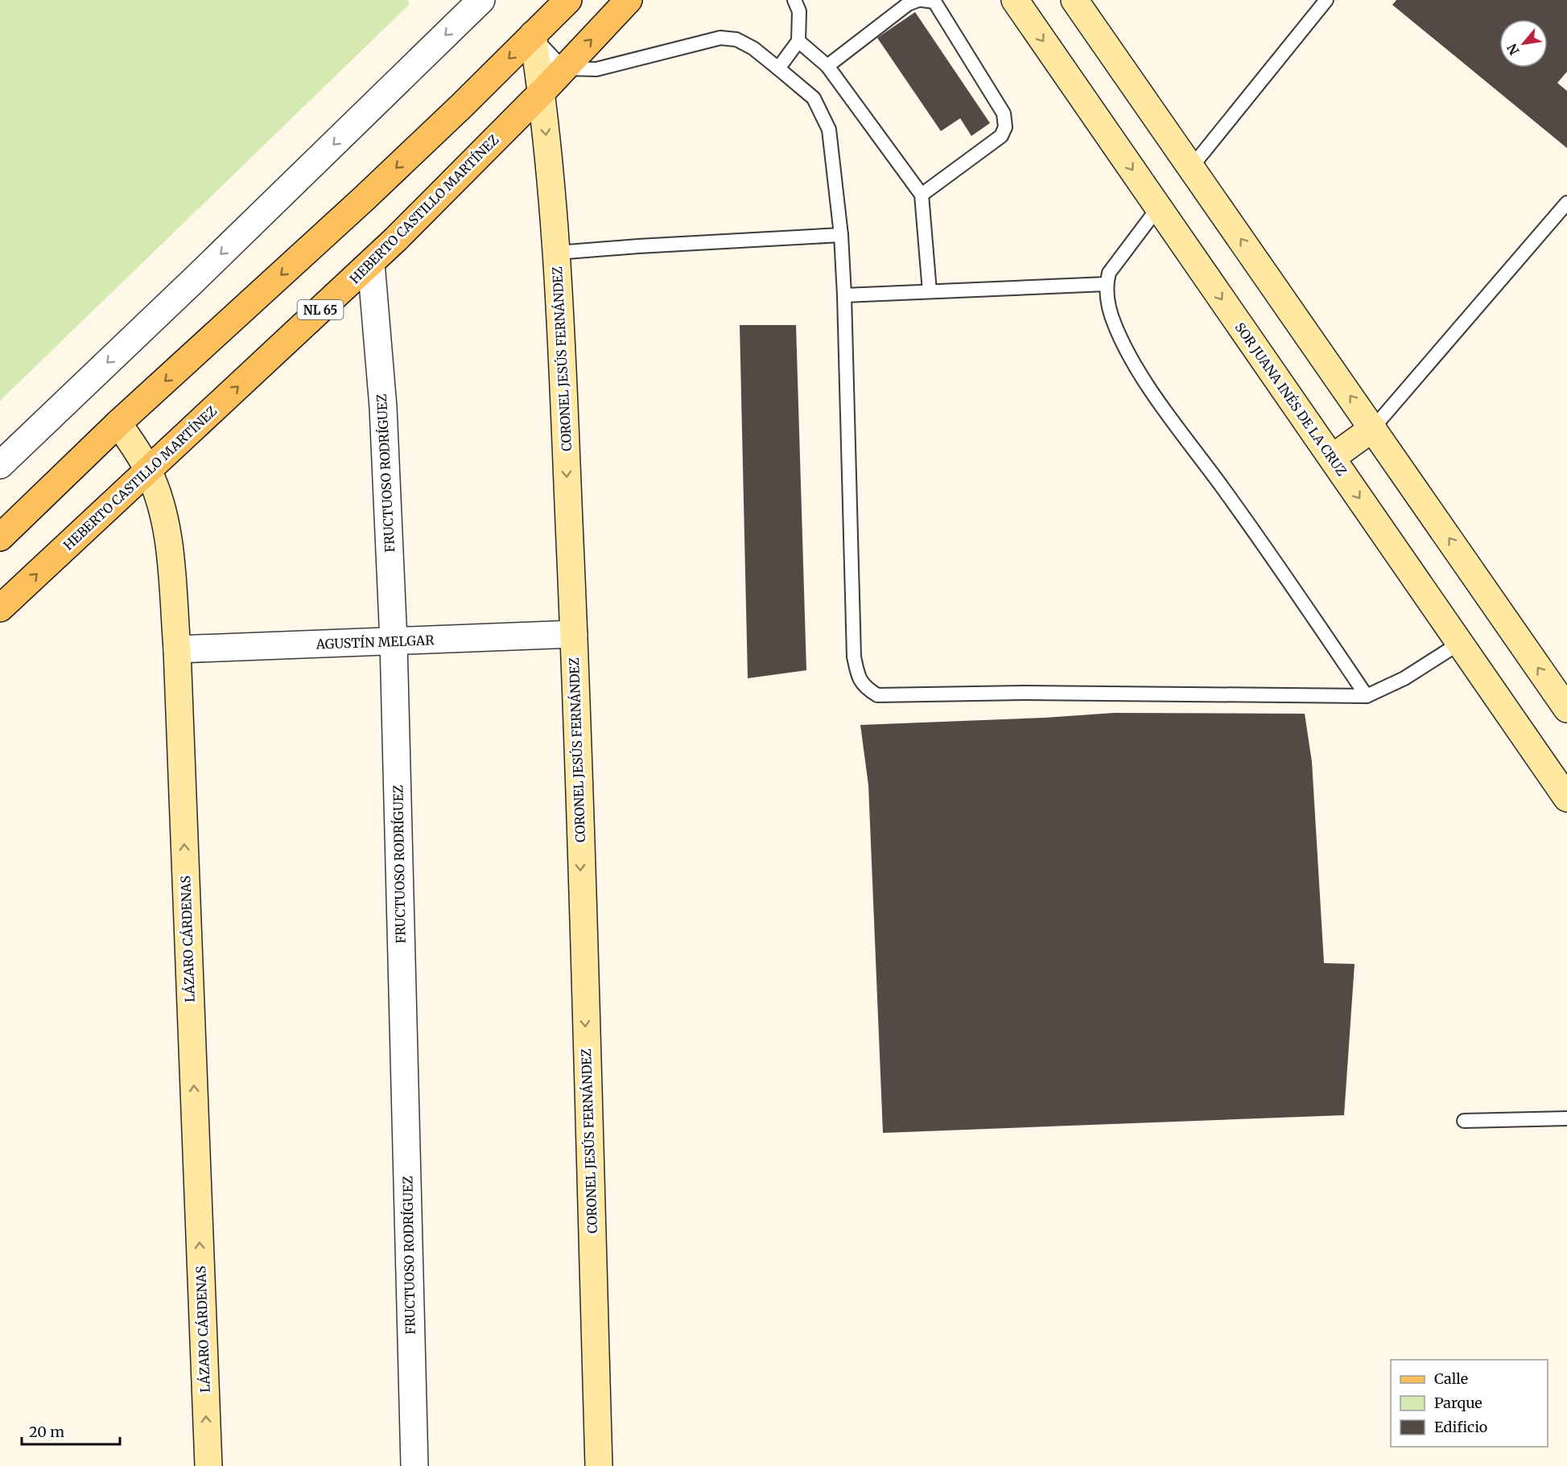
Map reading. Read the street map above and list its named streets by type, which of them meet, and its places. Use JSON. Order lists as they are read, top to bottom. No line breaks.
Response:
{"streets":{"main road":["HEBERTO CASTILLO MARTÍNEZ","NL 65"],"street":["CORONEL JESÚS FERNÁNDEZ","SOR JUANA INÉS DE LA CRUZ","FRUCTUOSO RODRÍGUEZ","AGUSTÍN MELGAR","LÁZARO CÁRDENAS"]},"crossings":[["HEBERTO CASTILLO MARTÍNEZ","CORONEL JESÚS FERNÁNDEZ"],["HEBERTO CASTILLO MARTÍNEZ","FRUCTUOSO RODRÍGUEZ"],["HEBERTO CASTILLO MARTÍNEZ","LÁZARO CÁRDENAS"],["CORONEL JESÚS FERNÁNDEZ","AGUSTÍN MELGAR"],["FRUCTUOSO RODRÍGUEZ","AGUSTÍN MELGAR"],["AGUSTÍN MELGAR","LÁZARO CÁRDENAS"]],"one_way":["CORONEL JESÚS FERNÁNDEZ","LÁZARO CÁRDENAS"],"legend":["Calle","Parque","Edificio"],"scale_bar":"20 m","north":"bottom left"}
